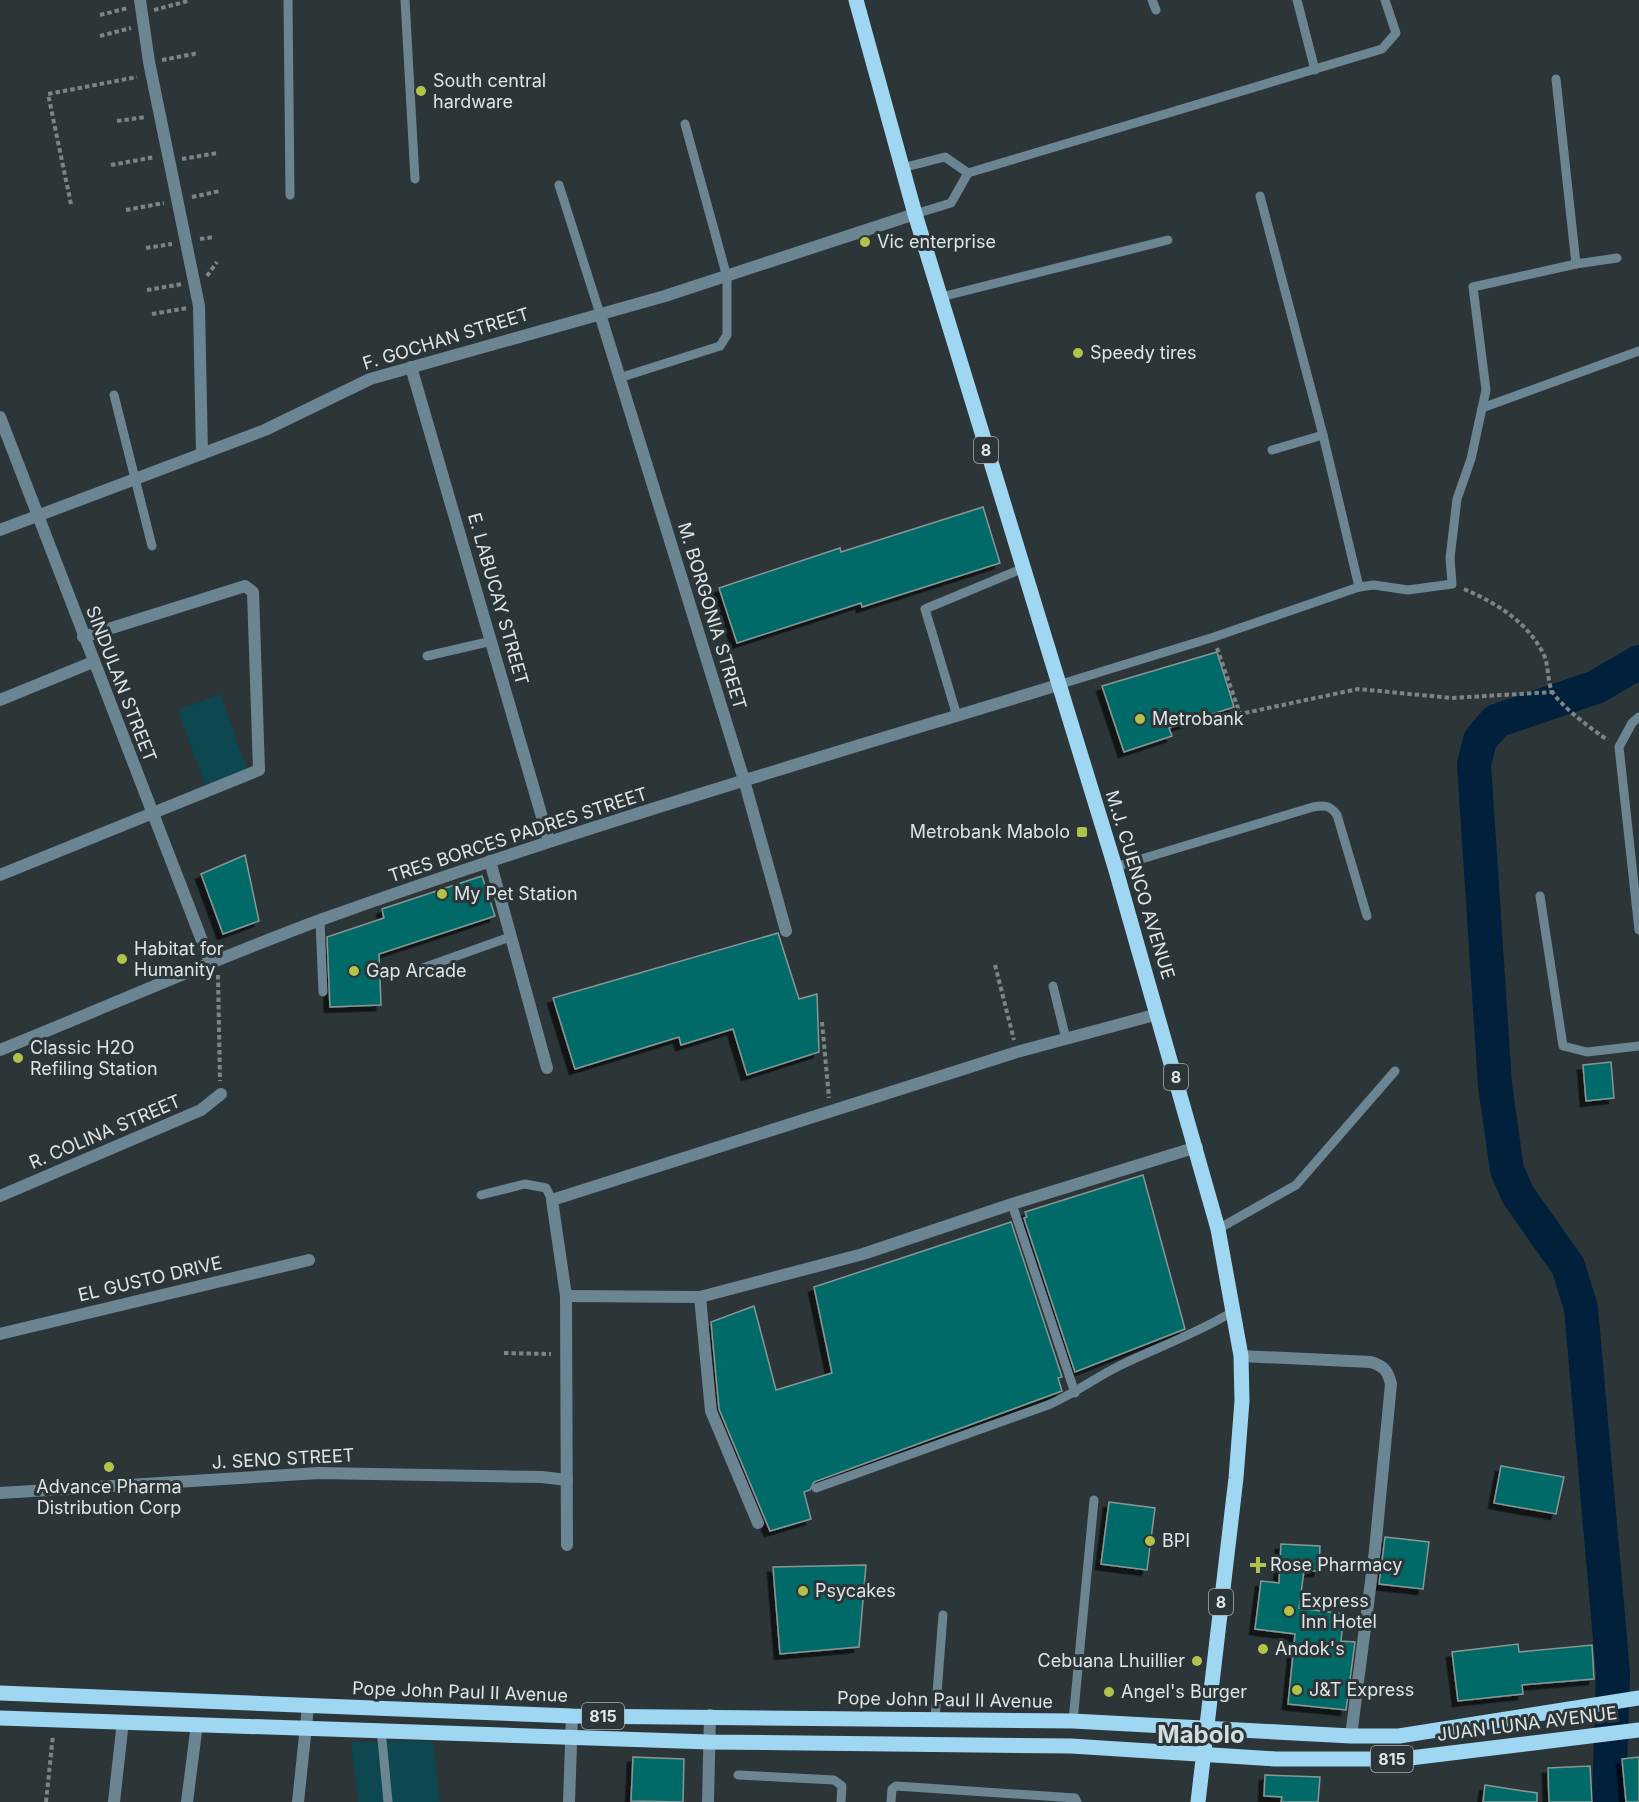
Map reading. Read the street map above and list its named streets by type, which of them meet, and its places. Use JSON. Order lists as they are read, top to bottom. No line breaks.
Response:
{"streets":{"main road":["8","M.J. CUENCO AVENUE","Pope John Paul Ⅱ Avenue","815","JUAN LUNA AVENUE"],"street":["F. GOCHAN STREET","E. LABUCAY STREET","M. BORGONIA STREET","SINDULAN STREET","TRES BORCES PADRES STREET","R. COLINA STREET","EL GUSTO DRIVE","J. SENO STREET"]},"crossings":[["F. GOCHAN STREET","E. LABUCAY STREET"],["F. GOCHAN STREET","M. BORGONIA STREET"],["F. GOCHAN STREET","SINDULAN STREET"],["F. GOCHAN STREET","M.J. CUENCO AVENUE"],["E. LABUCAY STREET","TRES BORCES PADRES STREET"],["M. BORGONIA STREET","TRES BORCES PADRES STREET"],["SINDULAN STREET","TRES BORCES PADRES STREET"],["TRES BORCES PADRES STREET","M.J. CUENCO AVENUE"],["M.J. CUENCO AVENUE","Pope John Paul Ⅱ Avenue"],["M.J. CUENCO AVENUE","815"],["M.J. CUENCO AVENUE","JUAN LUNA AVENUE"],["Pope John Paul Ⅱ Avenue","JUAN LUNA AVENUE"],["815","JUAN LUNA AVENUE"]],"districts":["Mabolo"],"places":{"other":["South central hardware","Vic enterprise","Speedy tires","Metrobank","My Pet Station","Habitat for Humanity","Gap Arcade","Classic H2O Refiling Station","Advance Pharma Distribution Corp","BPI","Psycakes","Express Inn Hotel","Andok's","Cebuana Lhuillier","J&T Express","Angel's Burger"],"transit":["Metrobank Mabolo"],"health":["Rose Pharmacy"]}}
